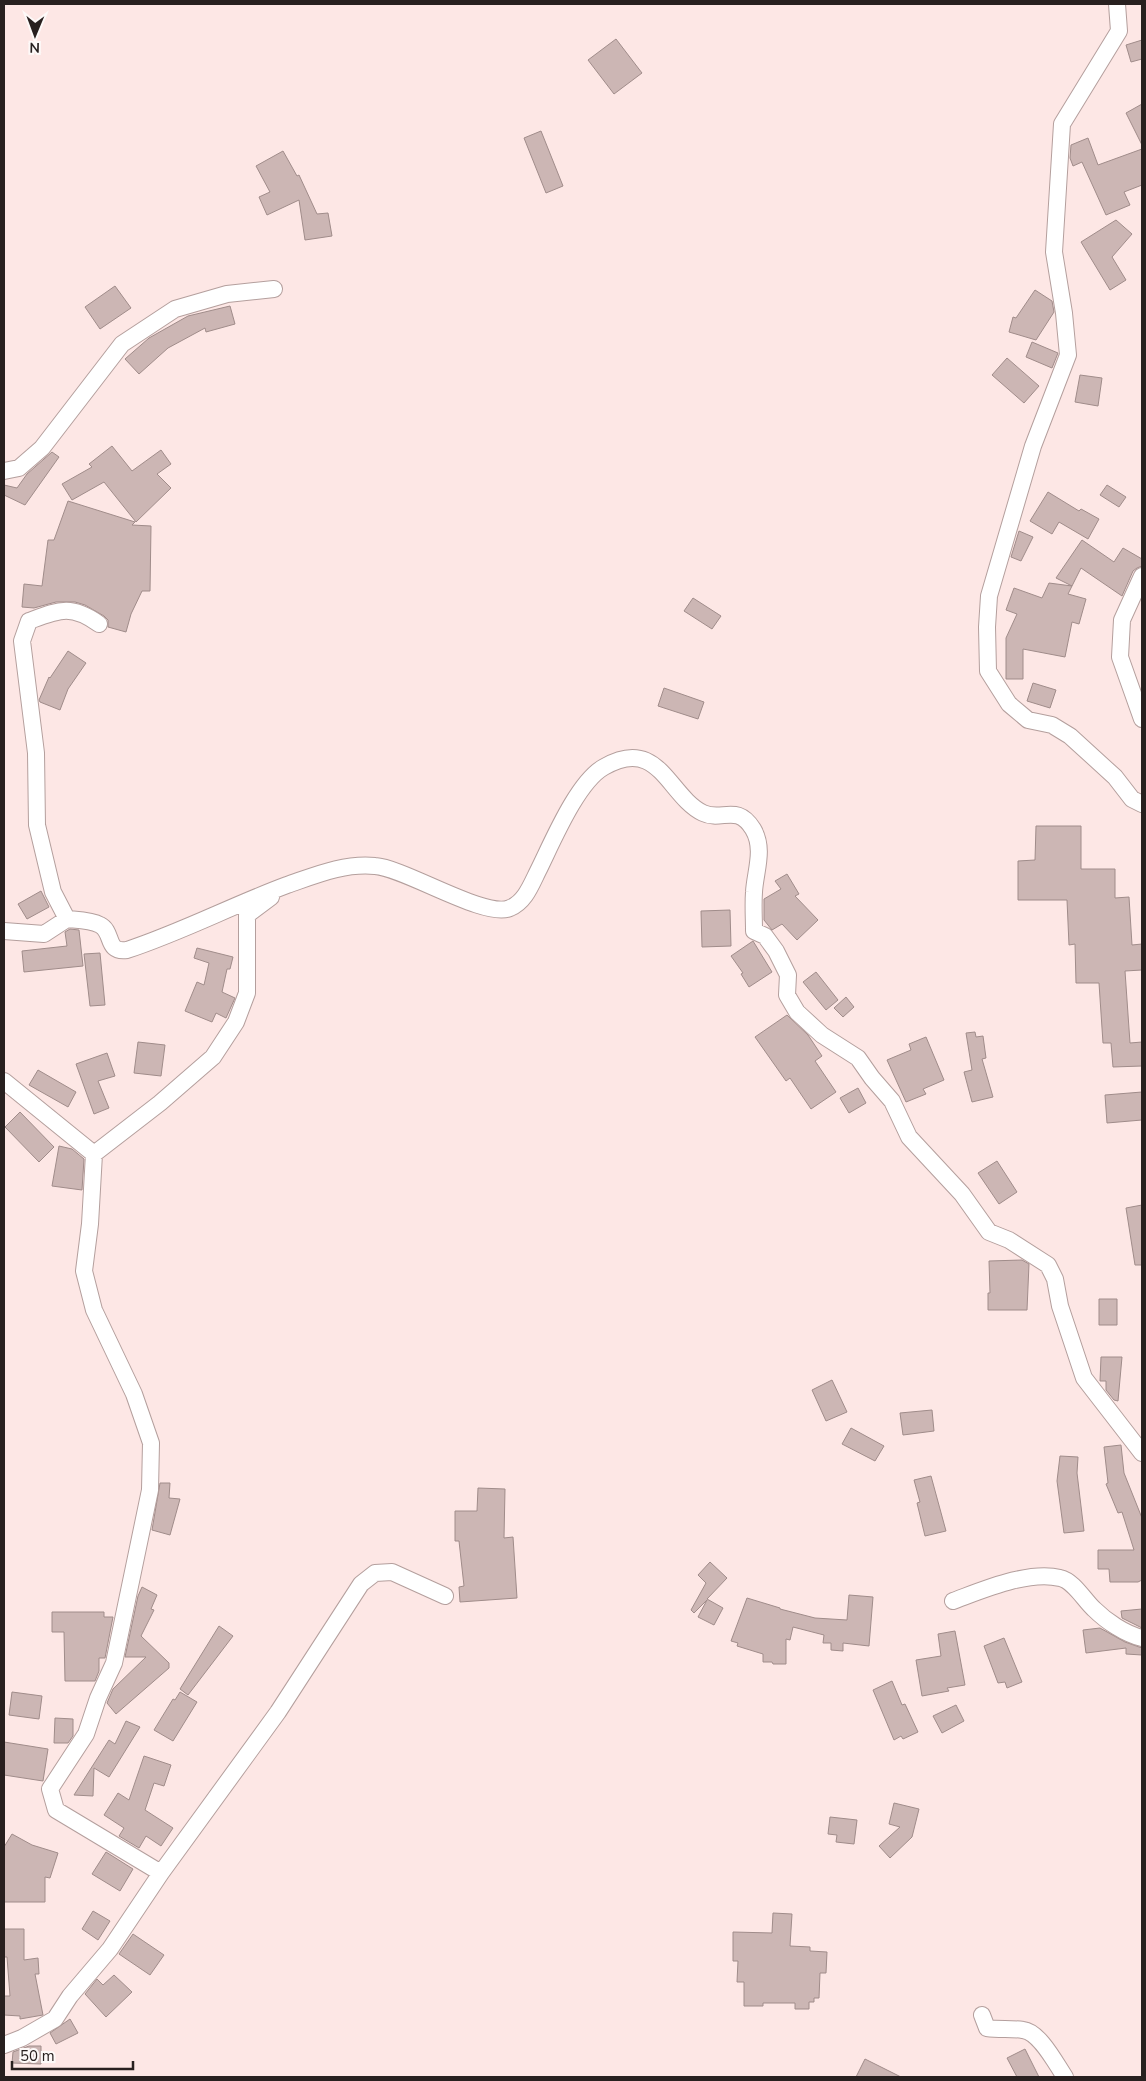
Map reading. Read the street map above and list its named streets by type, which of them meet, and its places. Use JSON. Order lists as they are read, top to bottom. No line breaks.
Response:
{"scale_bar":"50 m","north":"bottom"}
